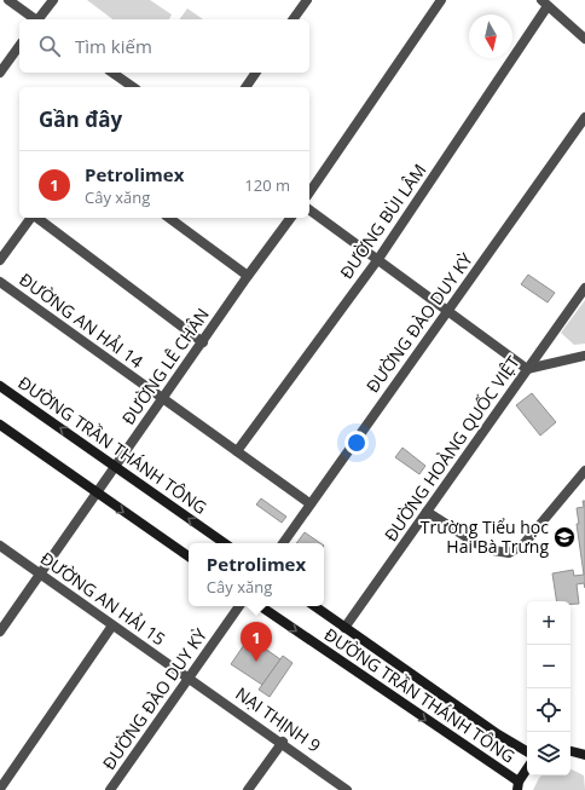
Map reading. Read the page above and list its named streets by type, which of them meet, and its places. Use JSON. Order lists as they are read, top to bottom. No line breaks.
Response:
{"streets":{"main road":["ĐƯỜNG TRẦN THÁNH TÔNG"],"street":["ĐƯỜNG BÙI LÂM","ĐƯỜNG AN HẢI 14","ĐƯỜNG ĐÀO DUY KỲ","ĐƯỜNG LÊ CHÂN","ĐƯỜNG HOÀNG QUỐC VIỆT","ĐƯỜNG AN HẢI 15","NẠI THỊNH 9"]},"crossings":[["ĐƯỜNG BÙI LÂM","ĐƯỜNG AN HẢI 14"],["ĐƯỜNG AN HẢI 14","ĐƯỜNG ĐÀO DUY KỲ"],["ĐƯỜNG AN HẢI 14","ĐƯỜNG LÊ CHÂN"],["ĐƯỜNG ĐÀO DUY KỲ","ĐƯỜNG AN HẢI 15"],["ĐƯỜNG ĐÀO DUY KỲ","NẠI THỊNH 9"],["ĐƯỜNG LÊ CHÂN","ĐƯỜNG TRẦN THÁNH TÔNG"],["ĐƯỜNG LÊ CHÂN","ĐƯỜNG AN HẢI 15"],["ĐƯỜNG TRẦN THÁNH TÔNG","ĐƯỜNG HOÀNG QUỐC VIỆT"],["ĐƯỜNG AN HẢI 15","NẠI THỊNH 9"]],"places":{"school or university":["Trường Tiểu học Hai Bà Trưng"]},"north":"bottom","page":{"search":"Tìm kiếm","heading":"Gần đây","list":[{"mark":"1","name":"Petrolimex","note":"Cây xăng","value":"120 m"}],"popup":["Petrolimex","Cây xăng"],"map_buttons":["+","−"],"pins":"1"}}
